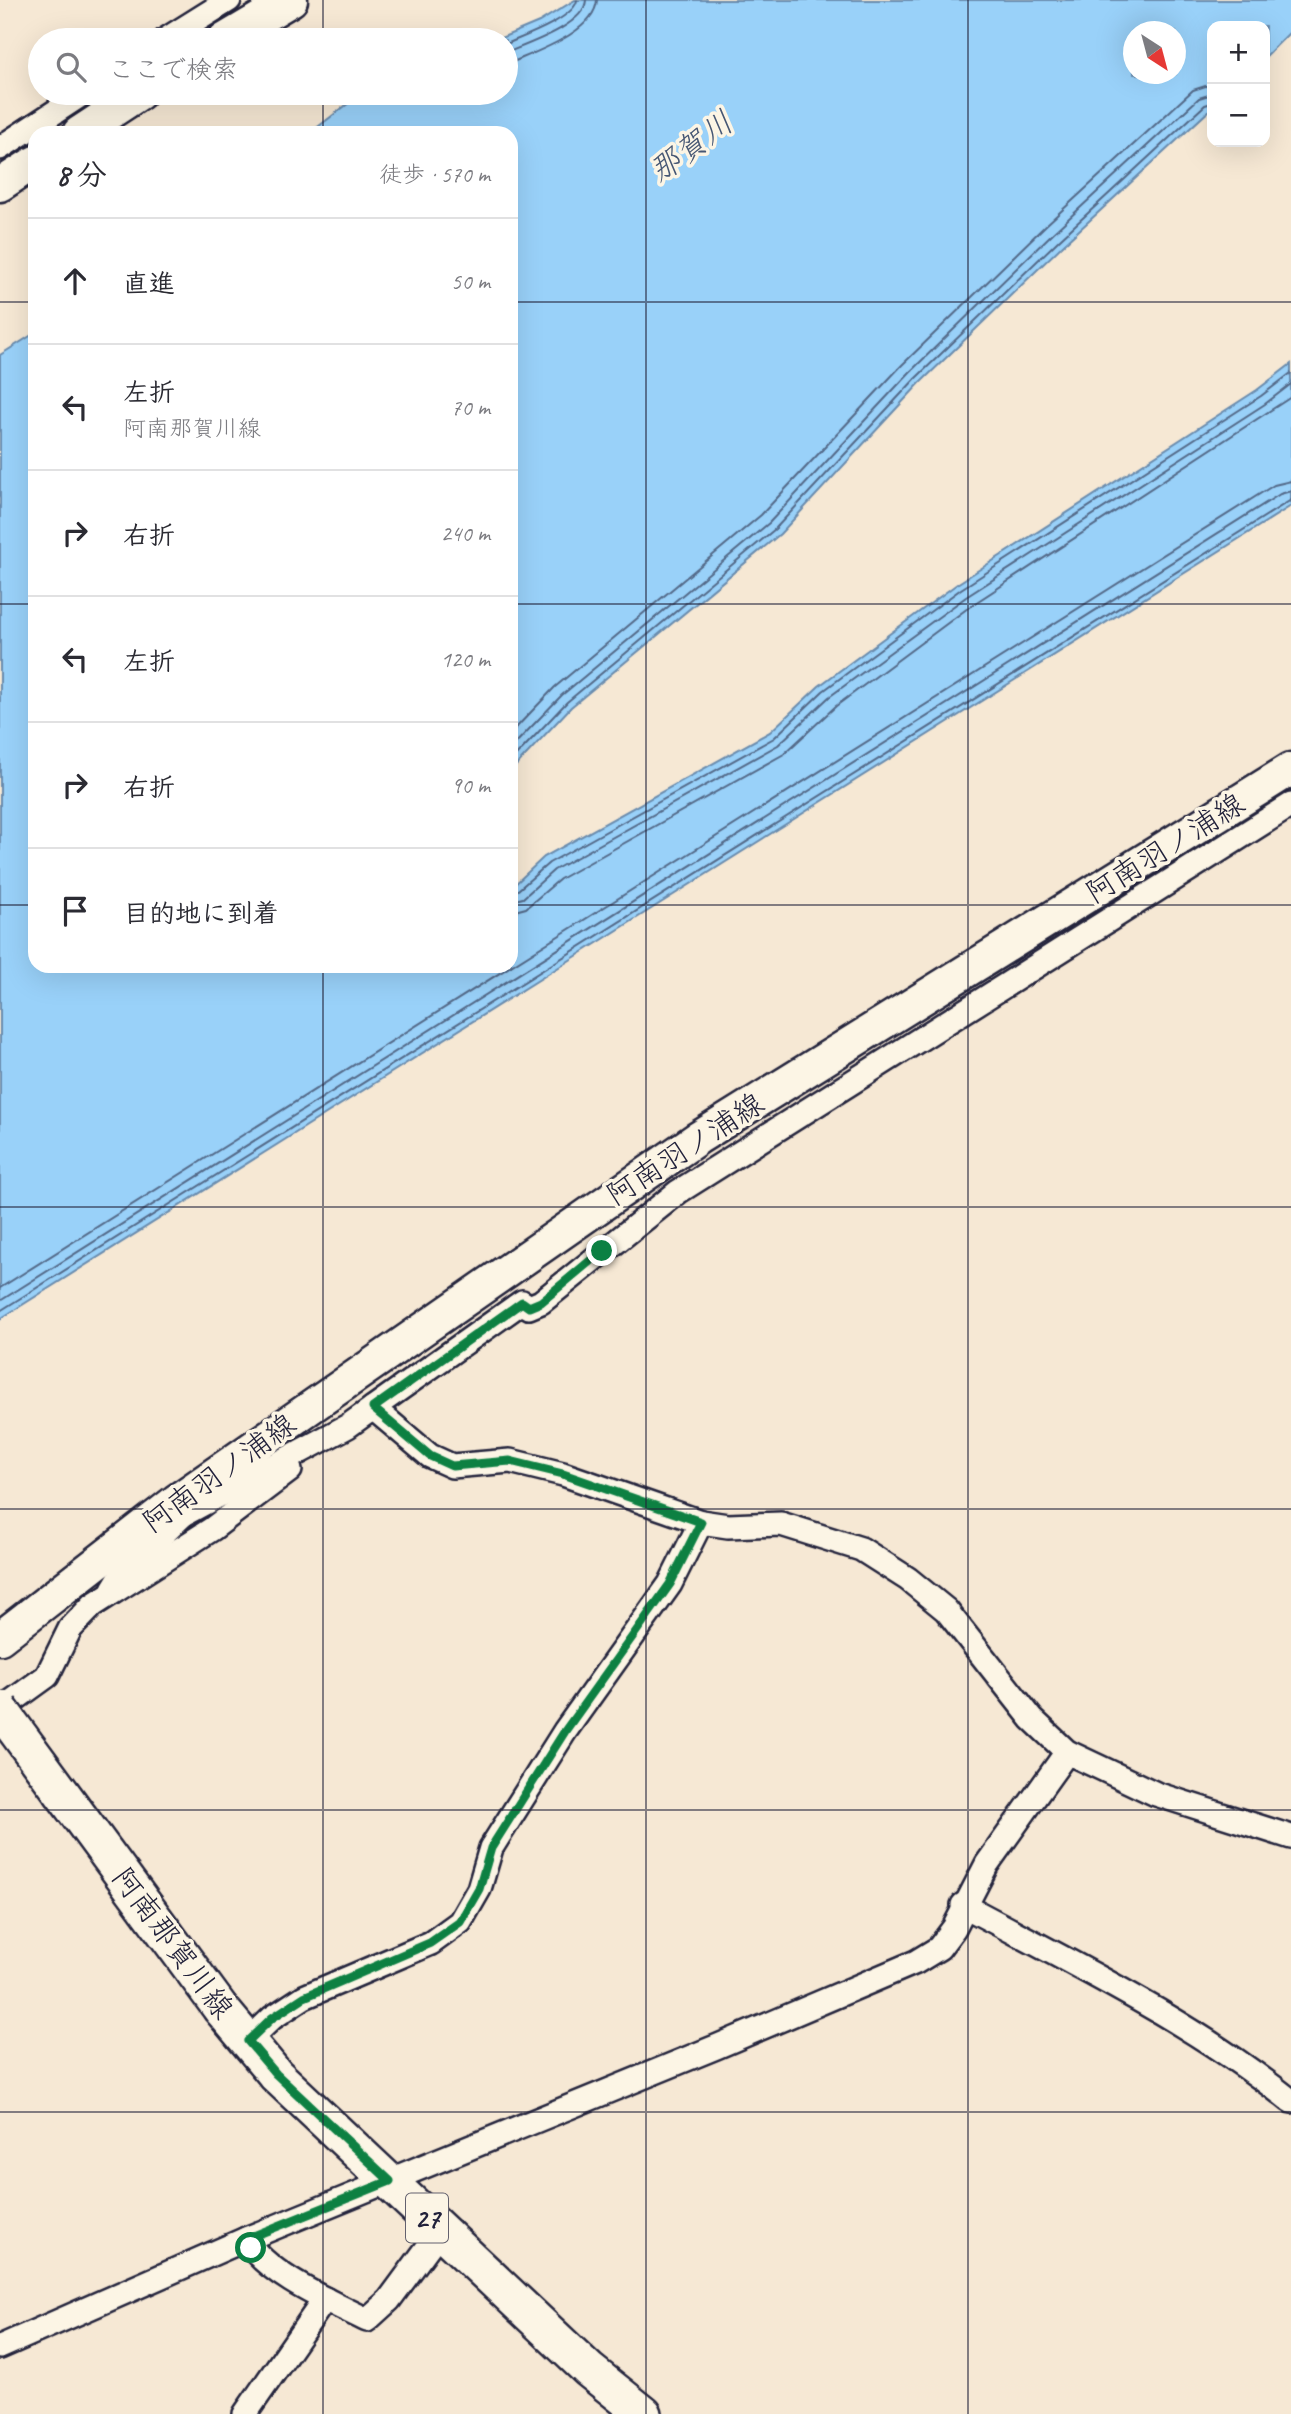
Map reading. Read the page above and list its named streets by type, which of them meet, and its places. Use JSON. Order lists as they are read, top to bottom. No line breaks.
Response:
{"streets":{"main road":["阿南羽ノ浦線","阿南那賀川線","27"]},"water":["那賀川"],"north":"bottom right","page":{"map_buttons":["+","−"],"search":"ここで検索","heading":["8 分","徒歩 · 570 m"],"list":[["直進","50 m"],["左折","阿南那賀川線","70 m"],["右折","240 m"],["左折","120 m"],["右折","90 m"],"目的地に到着"]}}
